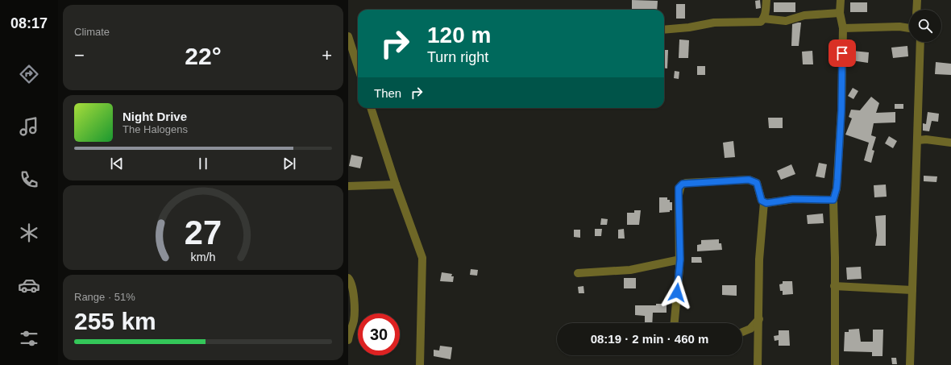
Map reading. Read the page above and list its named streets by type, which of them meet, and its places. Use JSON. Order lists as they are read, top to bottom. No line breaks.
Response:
{"page":{"tabs":"08:17","tile":["Climate",["Range · 51%","255 km"]],"turn":["120 m","Turn right"],"heat":["−","22°","+"],"then":"Then","song":["Night Drive","The Halogens"],"limit":"30","trip":"08:19 · 2 min · 460 m","gauge":["27","km/h"]}}
